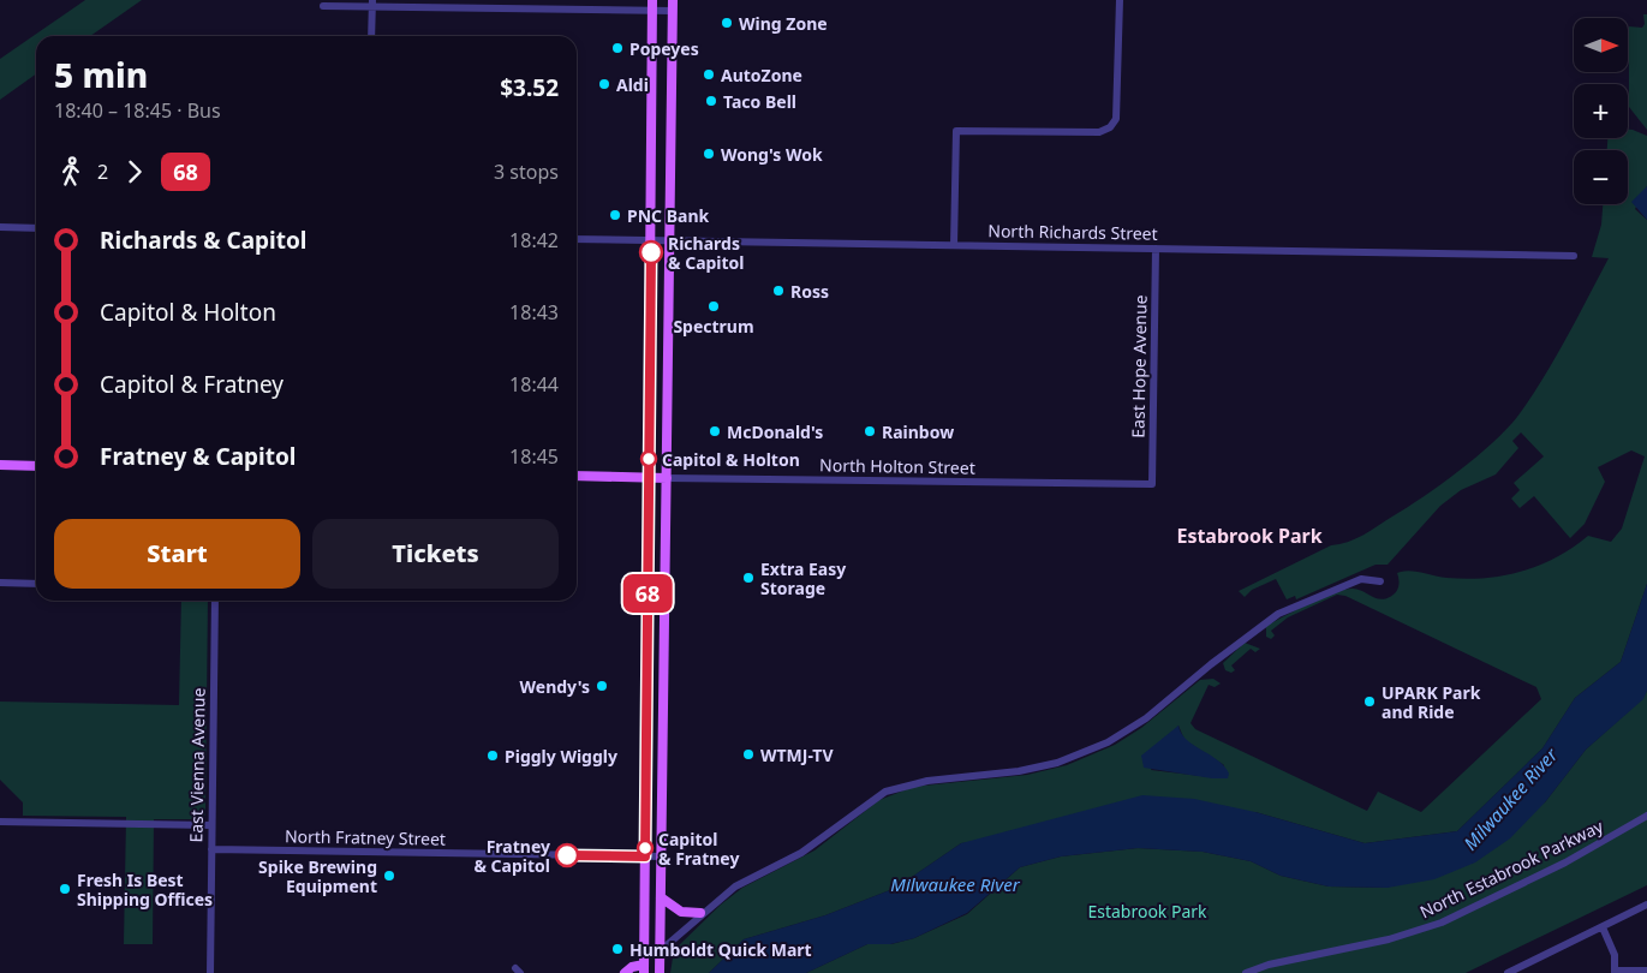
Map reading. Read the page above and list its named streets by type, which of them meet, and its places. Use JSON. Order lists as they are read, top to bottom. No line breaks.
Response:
{"streets":{"main road":["North Holton Street"],"street":["North Richards Street","East Hope Avenue","East Vienna Avenue","North Fratney Street","North Estabrook Parkway"]},"crossings":[["North Richards Street","East Hope Avenue"],["East Hope Avenue","North Holton Street"],["East Vienna Avenue","North Fratney Street"]],"districts":["Estabrook Park"],"water":["Milwaukee River"],"parks":["Estabrook Park"],"places":["Wing Zone","Popeyes","AutoZone","Aldi","Taco Bell","Wong's Wok","PNC Bank","Richards & Capitol","Ross","Spectrum","McDonald's","Rainbow","Capitol & Holton","Extra Easy Storage","Wendy's","UPARK Park and Ride","WTMJ-TV","Piggly Wiggly","Capitol & Fratney","Fratney & Capitol","Spike Brewing Equipment","Fresh Is Best Shipping Offices","Humboldt Quick Mart"],"lines":["bus line 68"],"north":"right","page":{"on_map":"68","map_buttons":["+","−"],"heading":["5 min","18:40 – 18:45 · Bus","$3.52"],"legs":["2","68","3 stops"],"list":[{"name":"Richards & Capitol","value":"18:42"},{"name":"Capitol & Holton","value":"18:43"},{"name":"Capitol & Fratney","value":"18:44"},{"name":"Fratney & Capitol","value":"18:45"}],"buttons":["Start","Tickets"]}}
